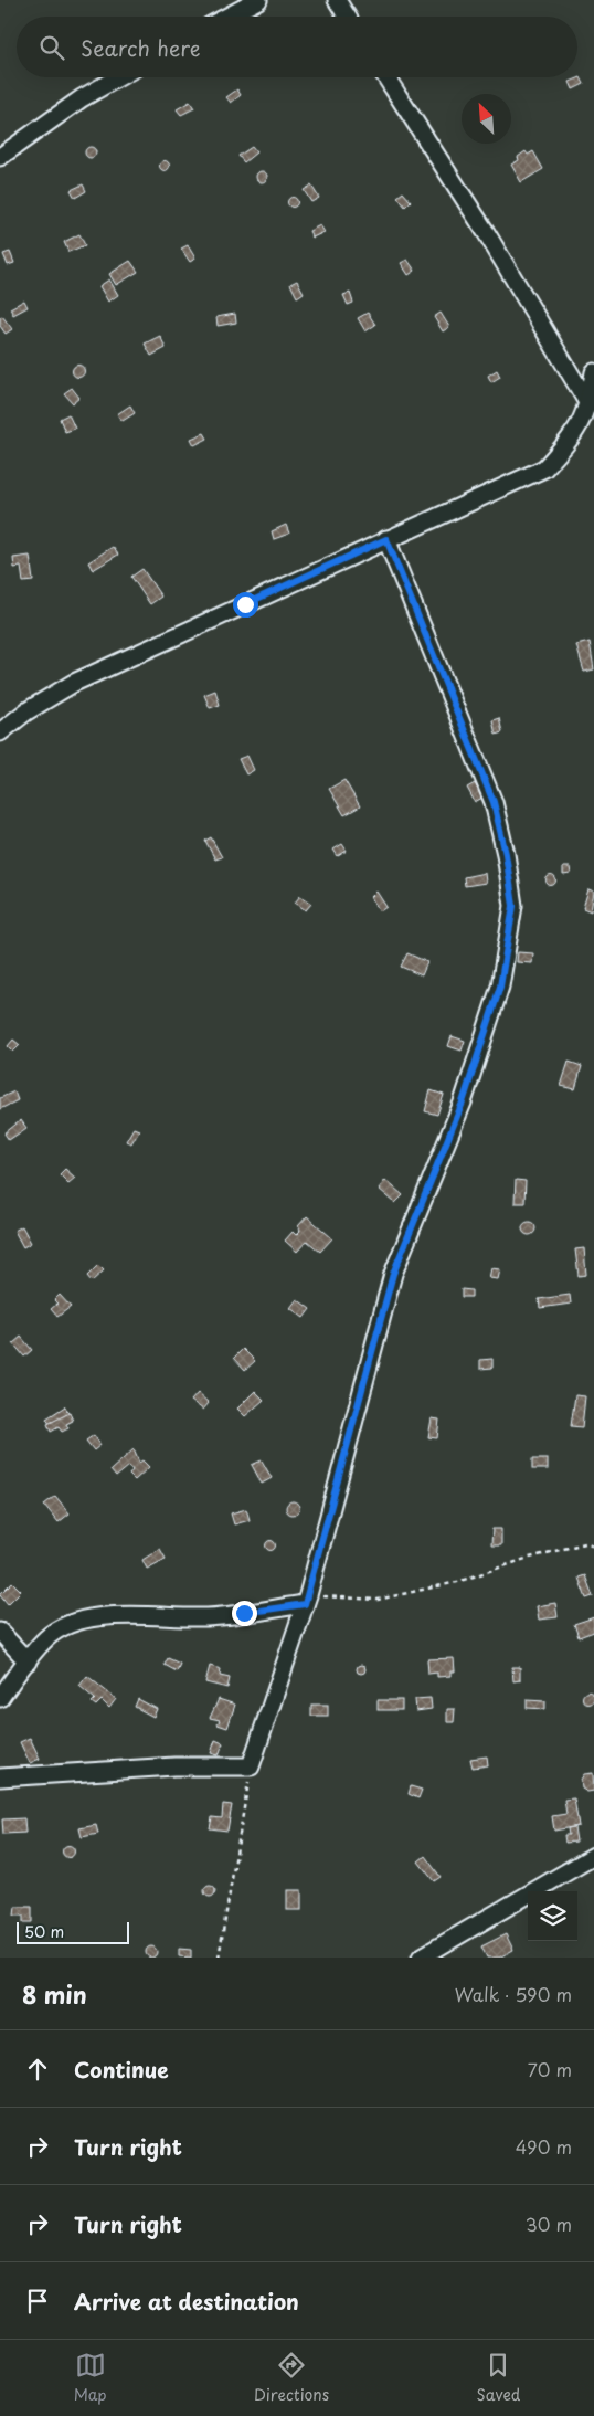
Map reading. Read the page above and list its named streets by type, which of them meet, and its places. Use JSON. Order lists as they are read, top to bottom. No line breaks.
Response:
{"scale_bar":"50 m","north":"top left","page":{"search":"Search here","scale":"50 m","heading":["8 min","Walk · 590 m"],"list":[["Continue","70 m"],["Turn right","490 m"],["Turn right","30 m"],"Arrive at destination"],"nav":["Map","Directions","Saved"]}}
